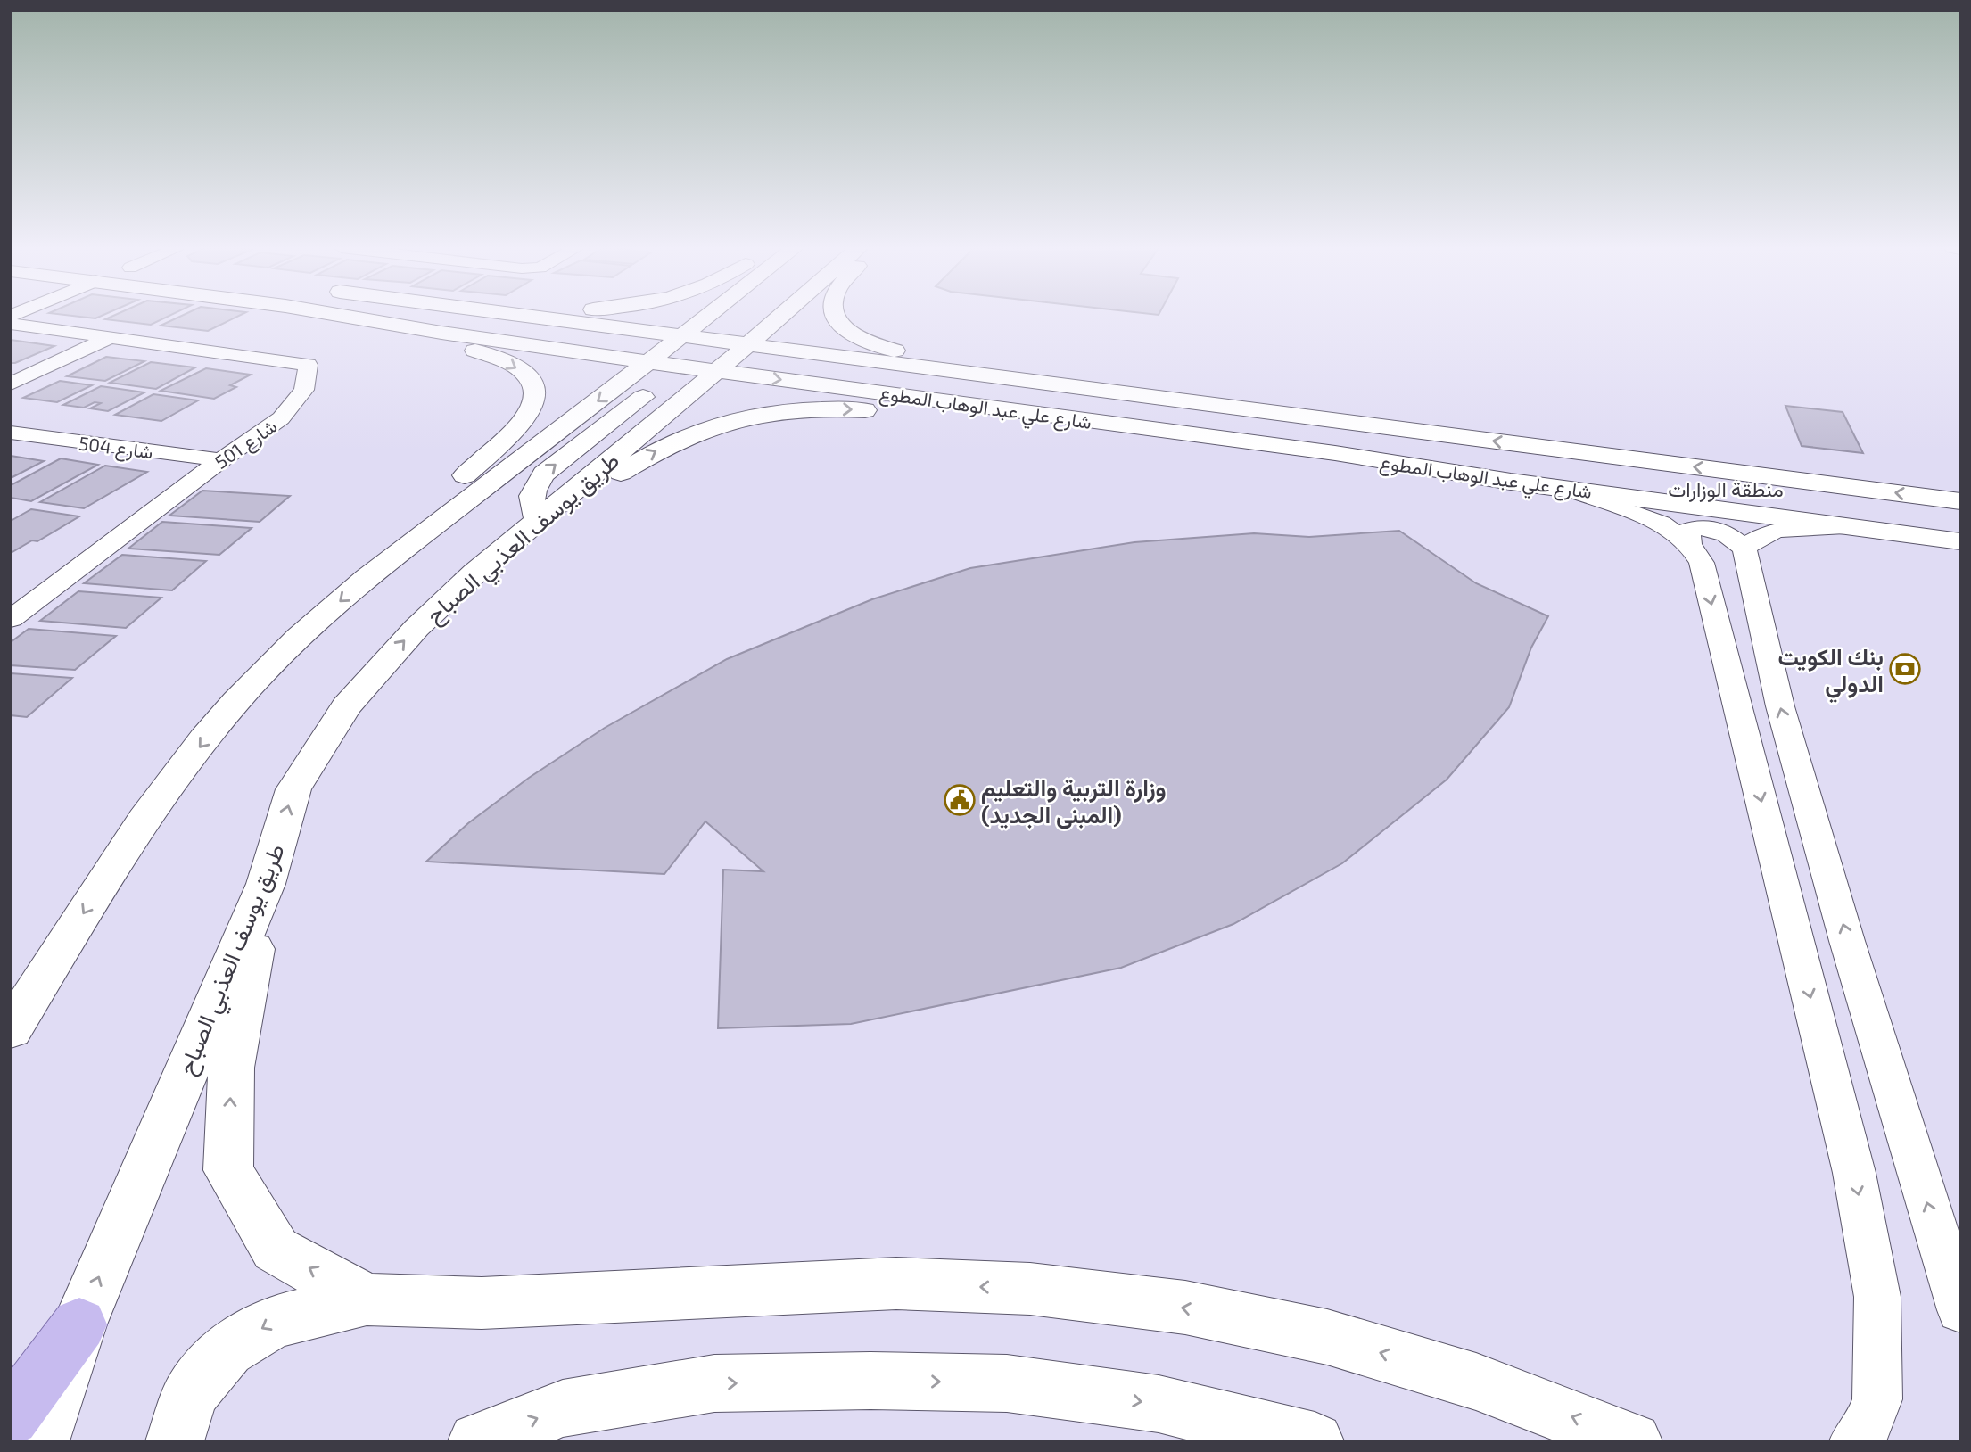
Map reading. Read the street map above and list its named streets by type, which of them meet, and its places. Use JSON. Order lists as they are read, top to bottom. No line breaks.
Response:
{"streets":{"street":["شارع علي عبد الوهاب المطوع","شارع 501","شارع 504","طريق يوسف العذبي الصباح"]},"crossings":[["شارع علي عبد الوهاب المطوع","طريق يوسف العذبي الصباح"],["شارع 501","شارع 504"]],"districts":["منطقة الوزارات"],"places":{"bank":["بنك الكويت الدولي"],"public building":["وزارة التربية والتعليم (المبنى الجديد)"]}}
